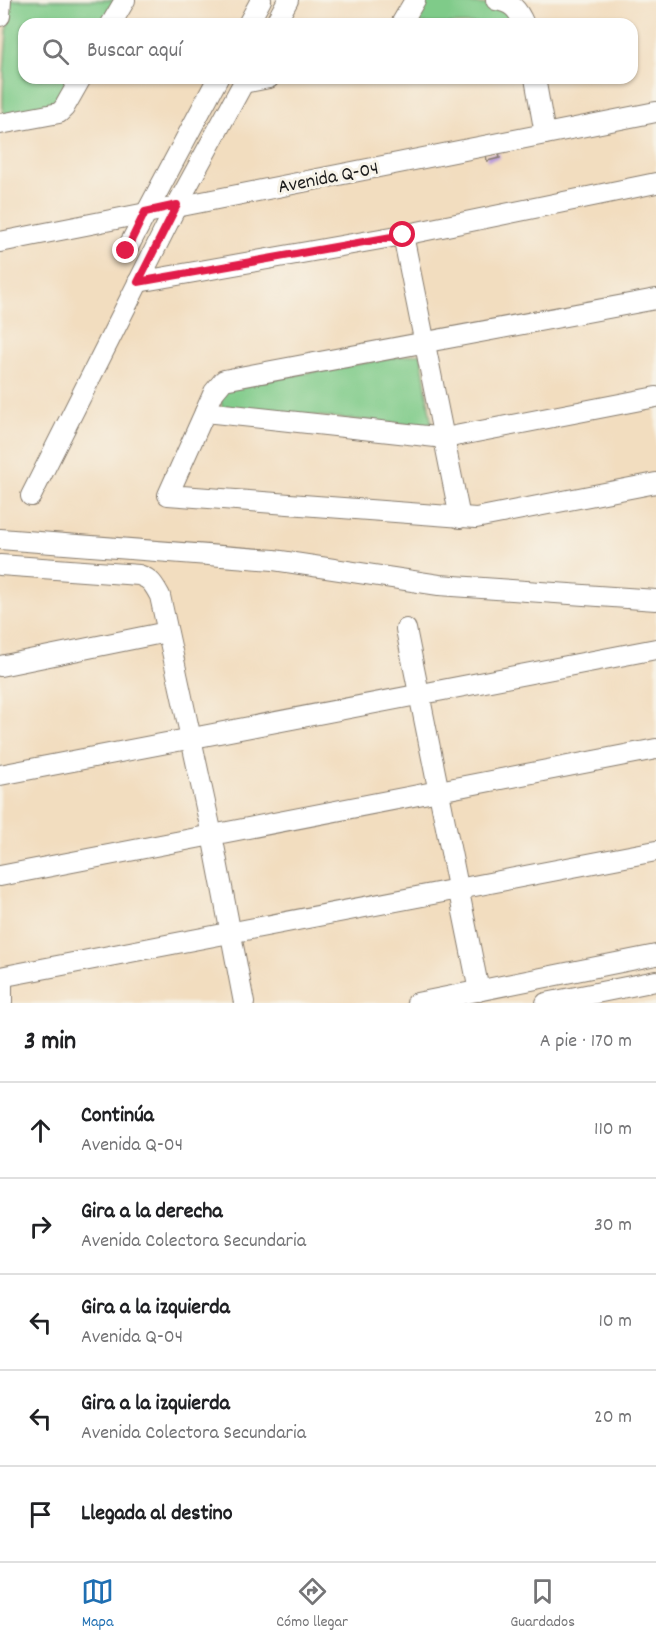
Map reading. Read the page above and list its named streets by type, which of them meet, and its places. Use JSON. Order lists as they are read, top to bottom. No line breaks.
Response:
{"streets":{"street":["Avenida Q-04"]},"page":{"search":"Buscar aquí","heading":["3 min","A pie · 170 m"],"list":[["Continúa","Avenida Q-04","110 m"],["Gira a la derecha","Avenida Colectora Secundaria","30 m"],["Gira a la izquierda","Avenida Q-04","10 m"],["Gira a la izquierda","Avenida Colectora Secundaria","20 m"],"Llegada al destino"],"nav":["Mapa","Cómo llegar","Guardados"]}}
